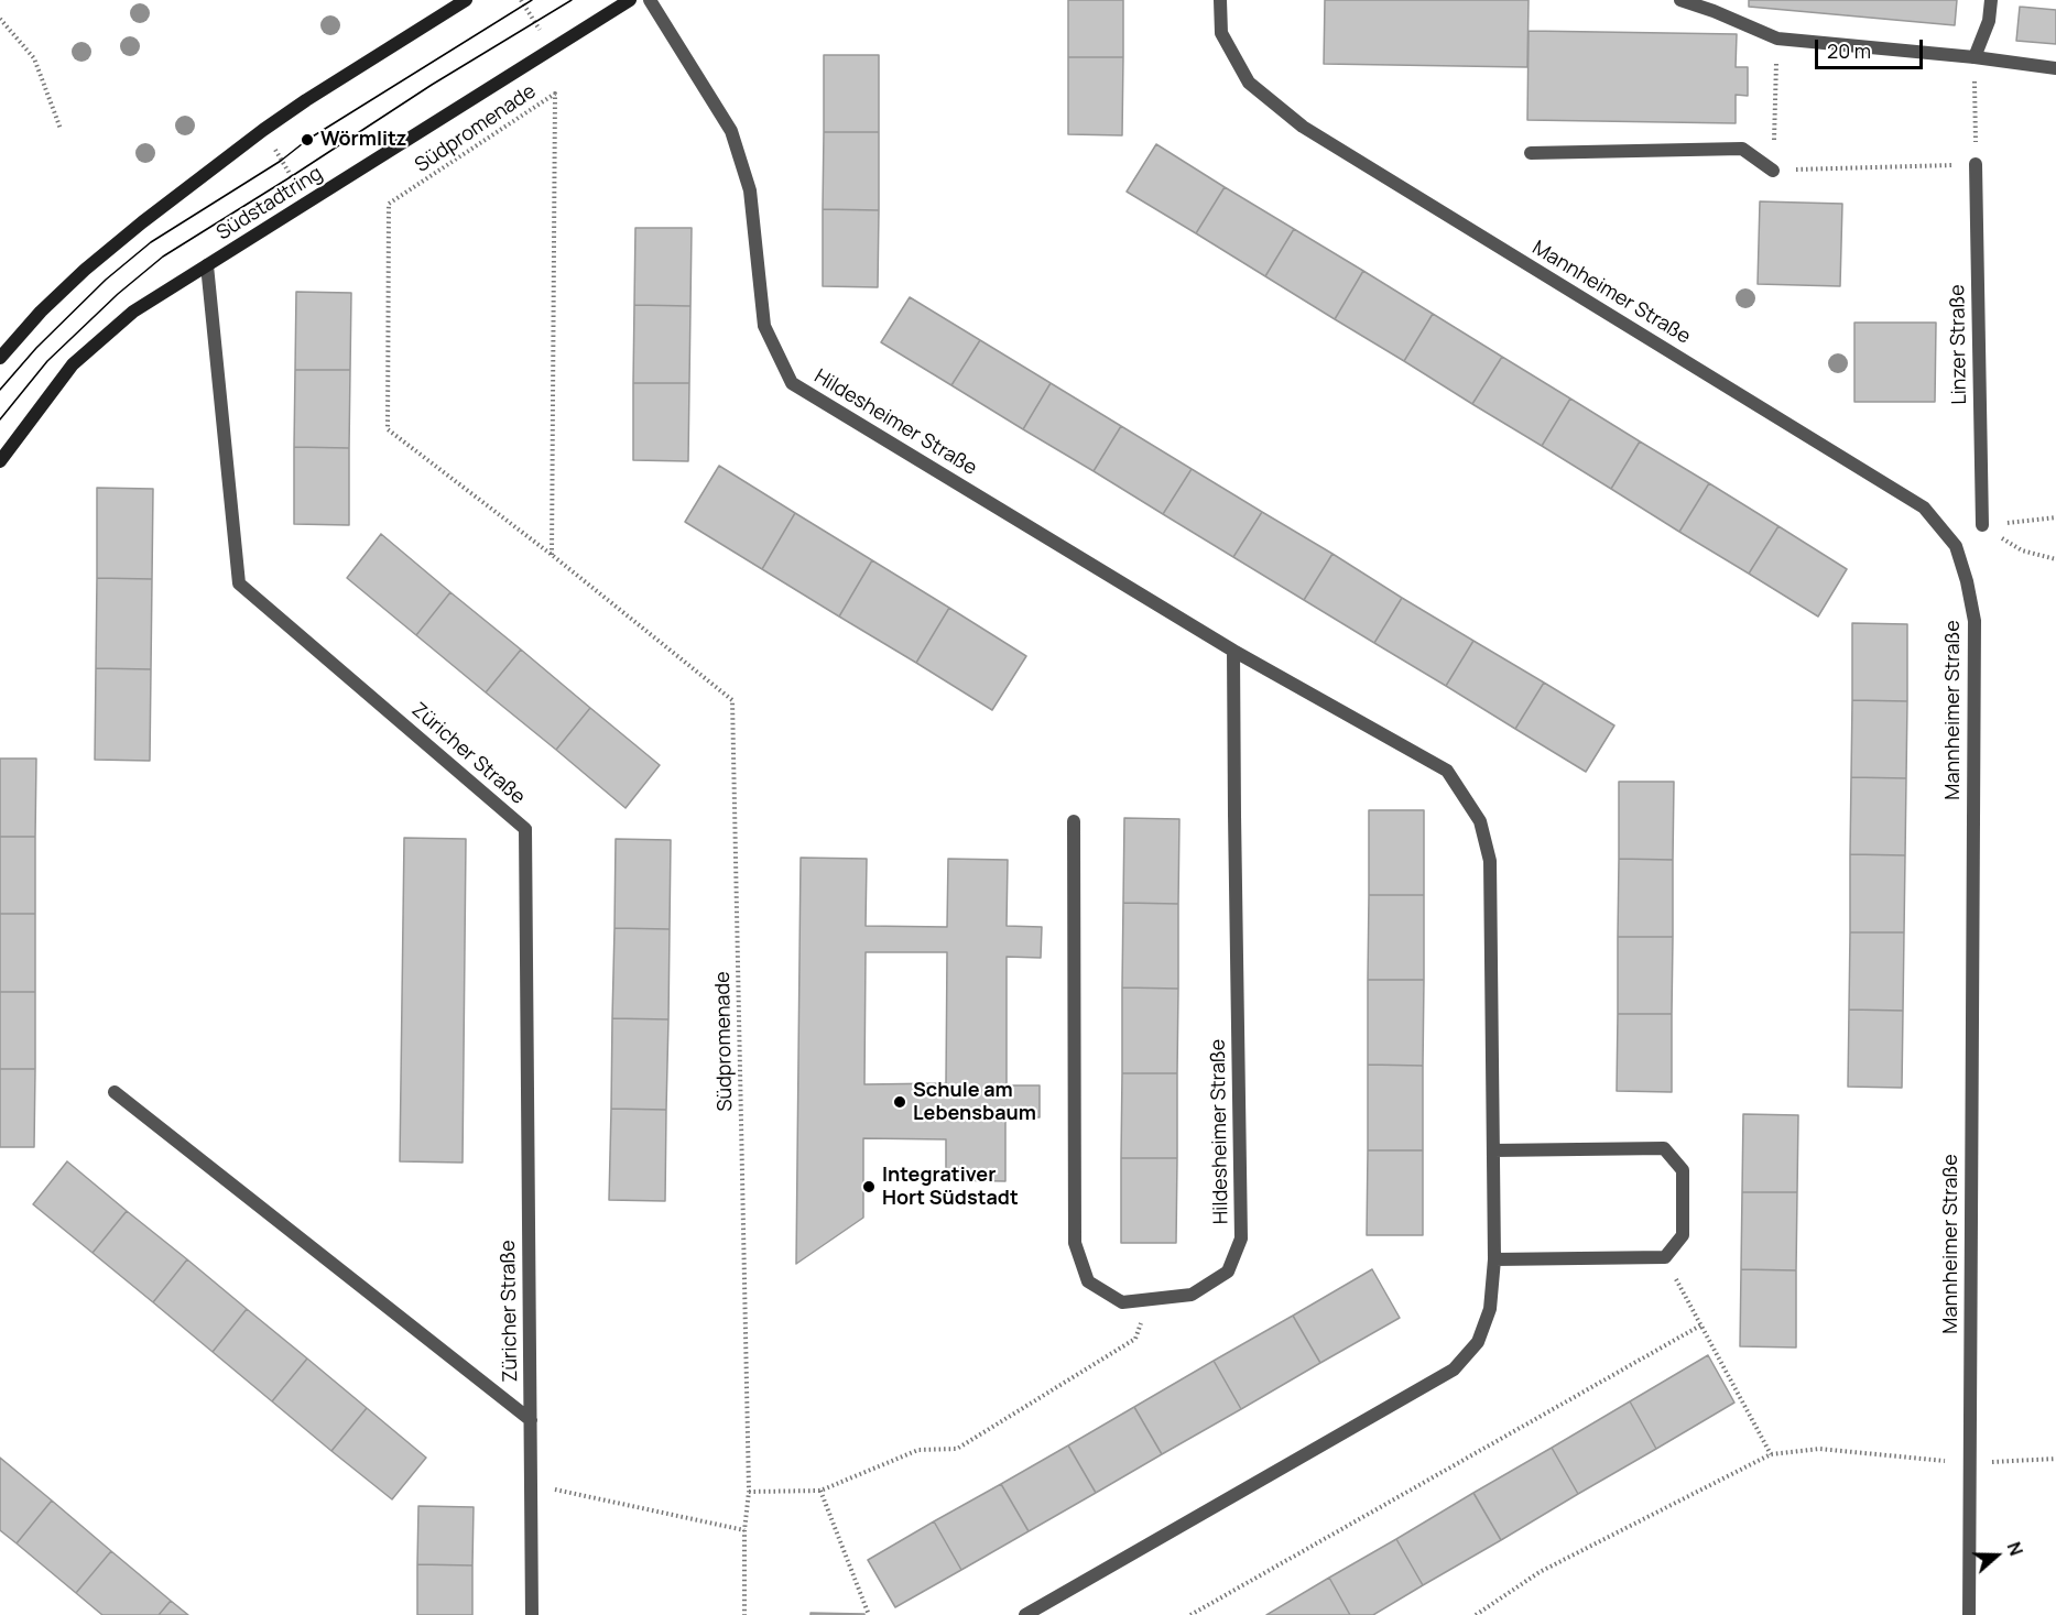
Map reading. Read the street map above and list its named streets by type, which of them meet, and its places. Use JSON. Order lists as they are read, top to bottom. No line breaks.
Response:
{"streets":{"street":["Südstadtring","Mannheimer Straße","Linzer Straße","Hildesheimer Straße","Züricher Straße"],"path":["Südpromenade"]},"crossings":[["Südstadtring","Züricher Straße"]],"places":["Wörmlitz","Schule am Lebensbaum","Integrativer Hort Südstadt"],"scale_bar":"20 m","north":"right"}
